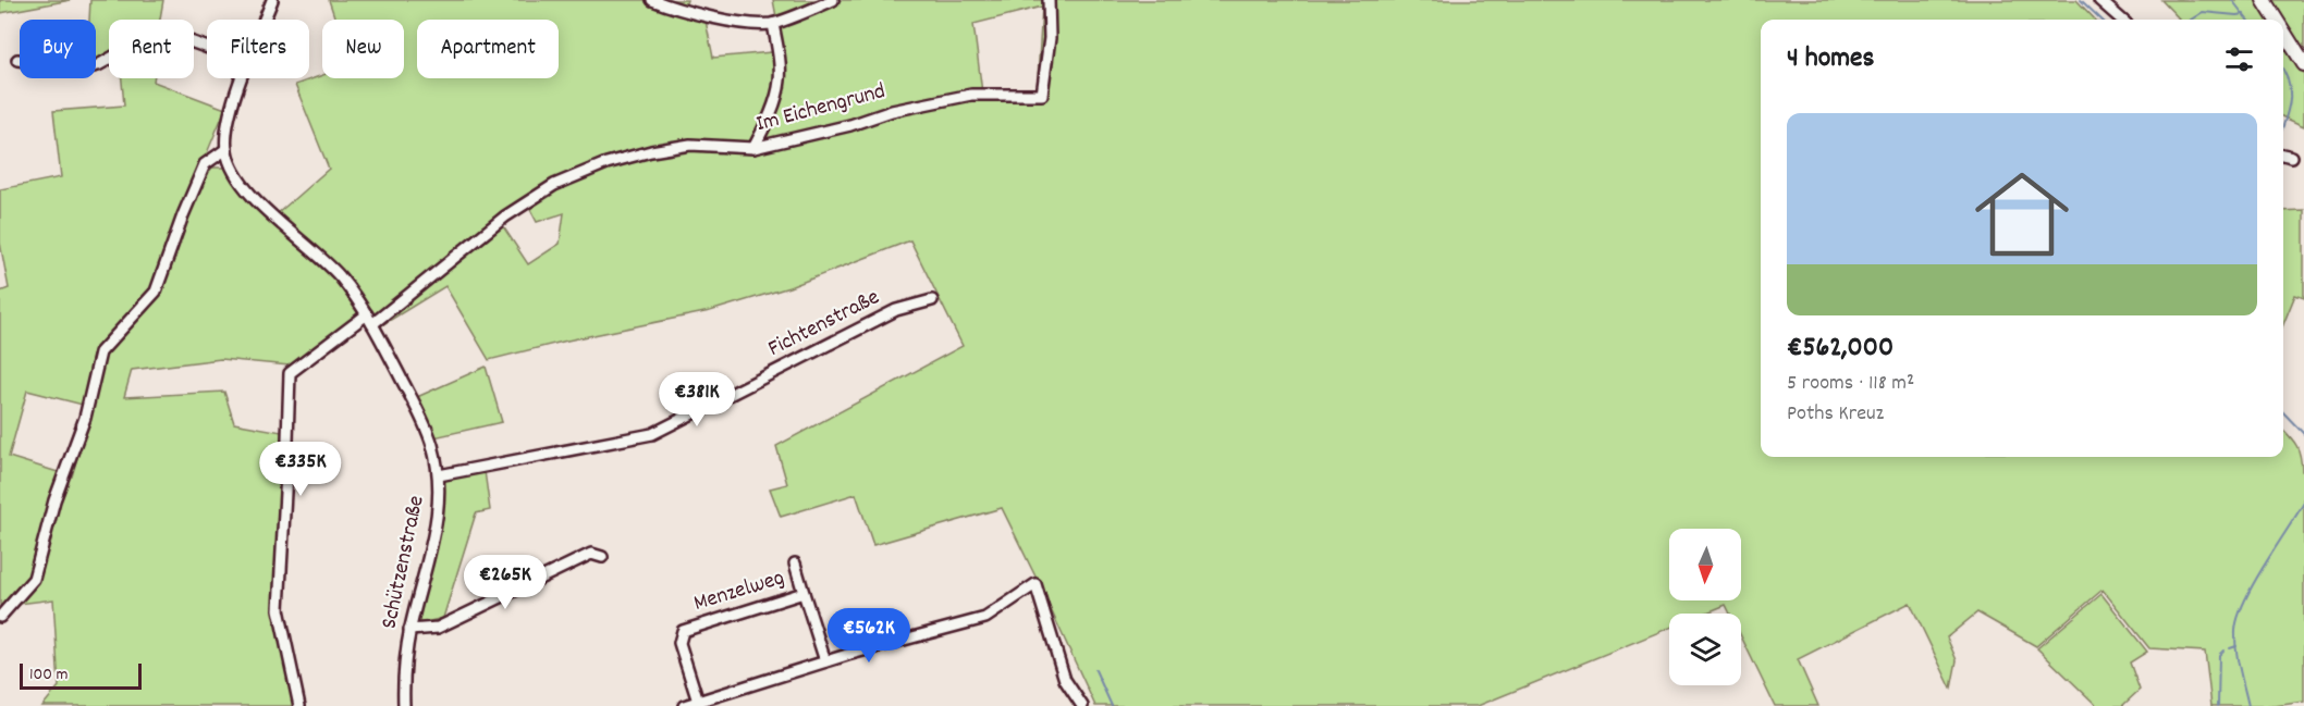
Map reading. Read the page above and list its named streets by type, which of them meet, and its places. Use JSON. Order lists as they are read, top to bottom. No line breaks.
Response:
{"streets":{"street":["Im Eichengrund","Fichtenstraße","Schützenstraße","Menzelweg"]},"crossings":[["Im Eichengrund","Schützenstraße"],["Fichtenstraße","Schützenstraße"]],"scale_bar":"100 m","north":"bottom","page":{"chip":["Buy","Rent","Filters","New","Apartment"],"heading":"4 homes","list":[{"name":"€562,000","note":"5 rooms · 118 m² · Poths Kreuz"}],"price":["€381K","€335K","€265K","€562K"],"scale":"100 m"}}
